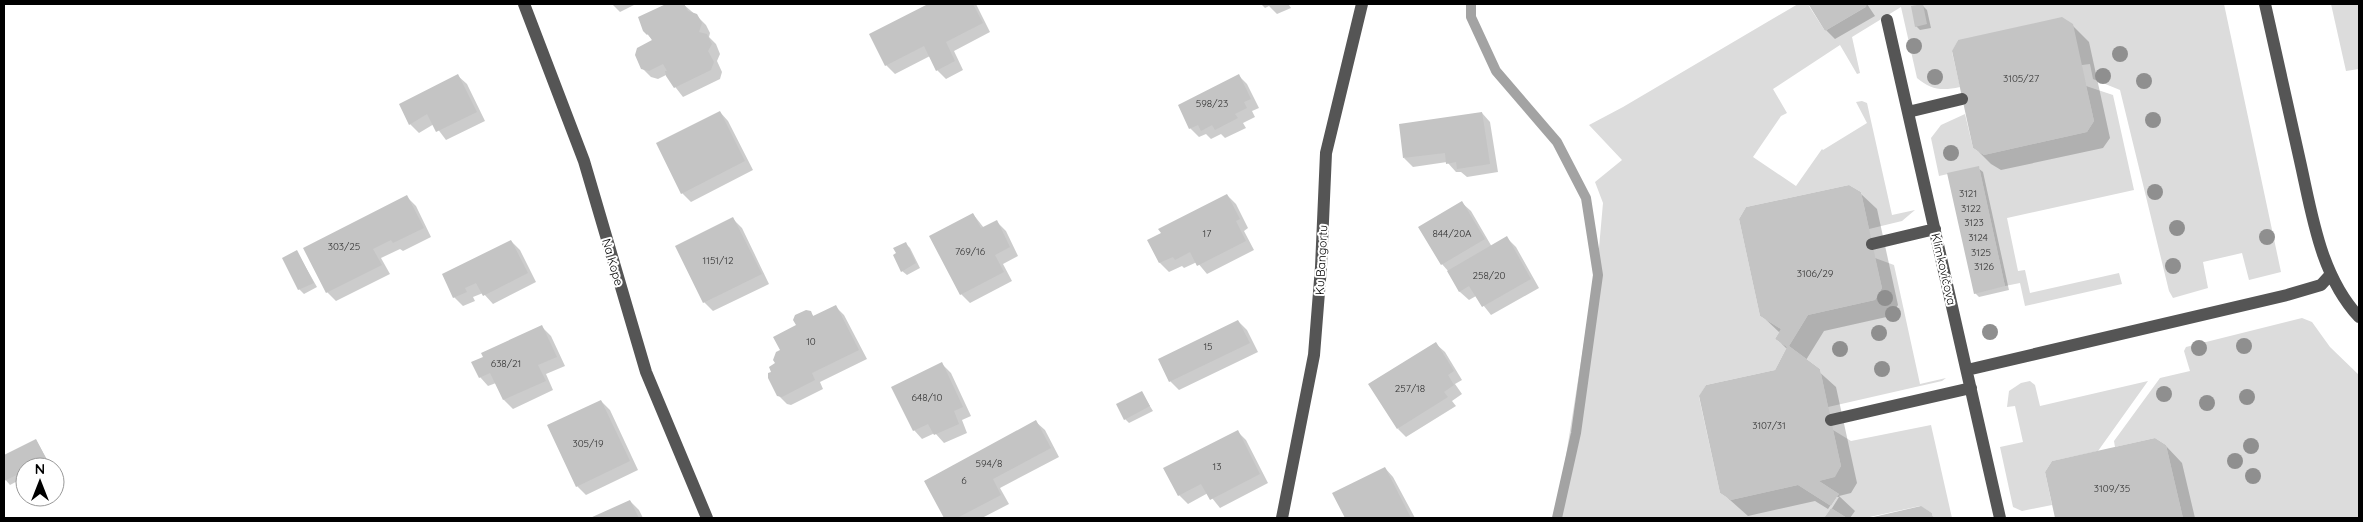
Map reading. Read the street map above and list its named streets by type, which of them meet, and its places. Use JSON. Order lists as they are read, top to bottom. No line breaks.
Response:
{"streets":{"street":["Ku Bangortu","Na Kope","Klimkovičova"]},"house_numbers":["3105/27","598/23","3121","3122","3123","17","844/20A","3124","303/25","769/16","3125","1151/12","3126","3106/29","258/20","10","15","638/21","257/18","648/10","3107/31","305/19","594/8","13","6","3109/35"],"north":"top"}
